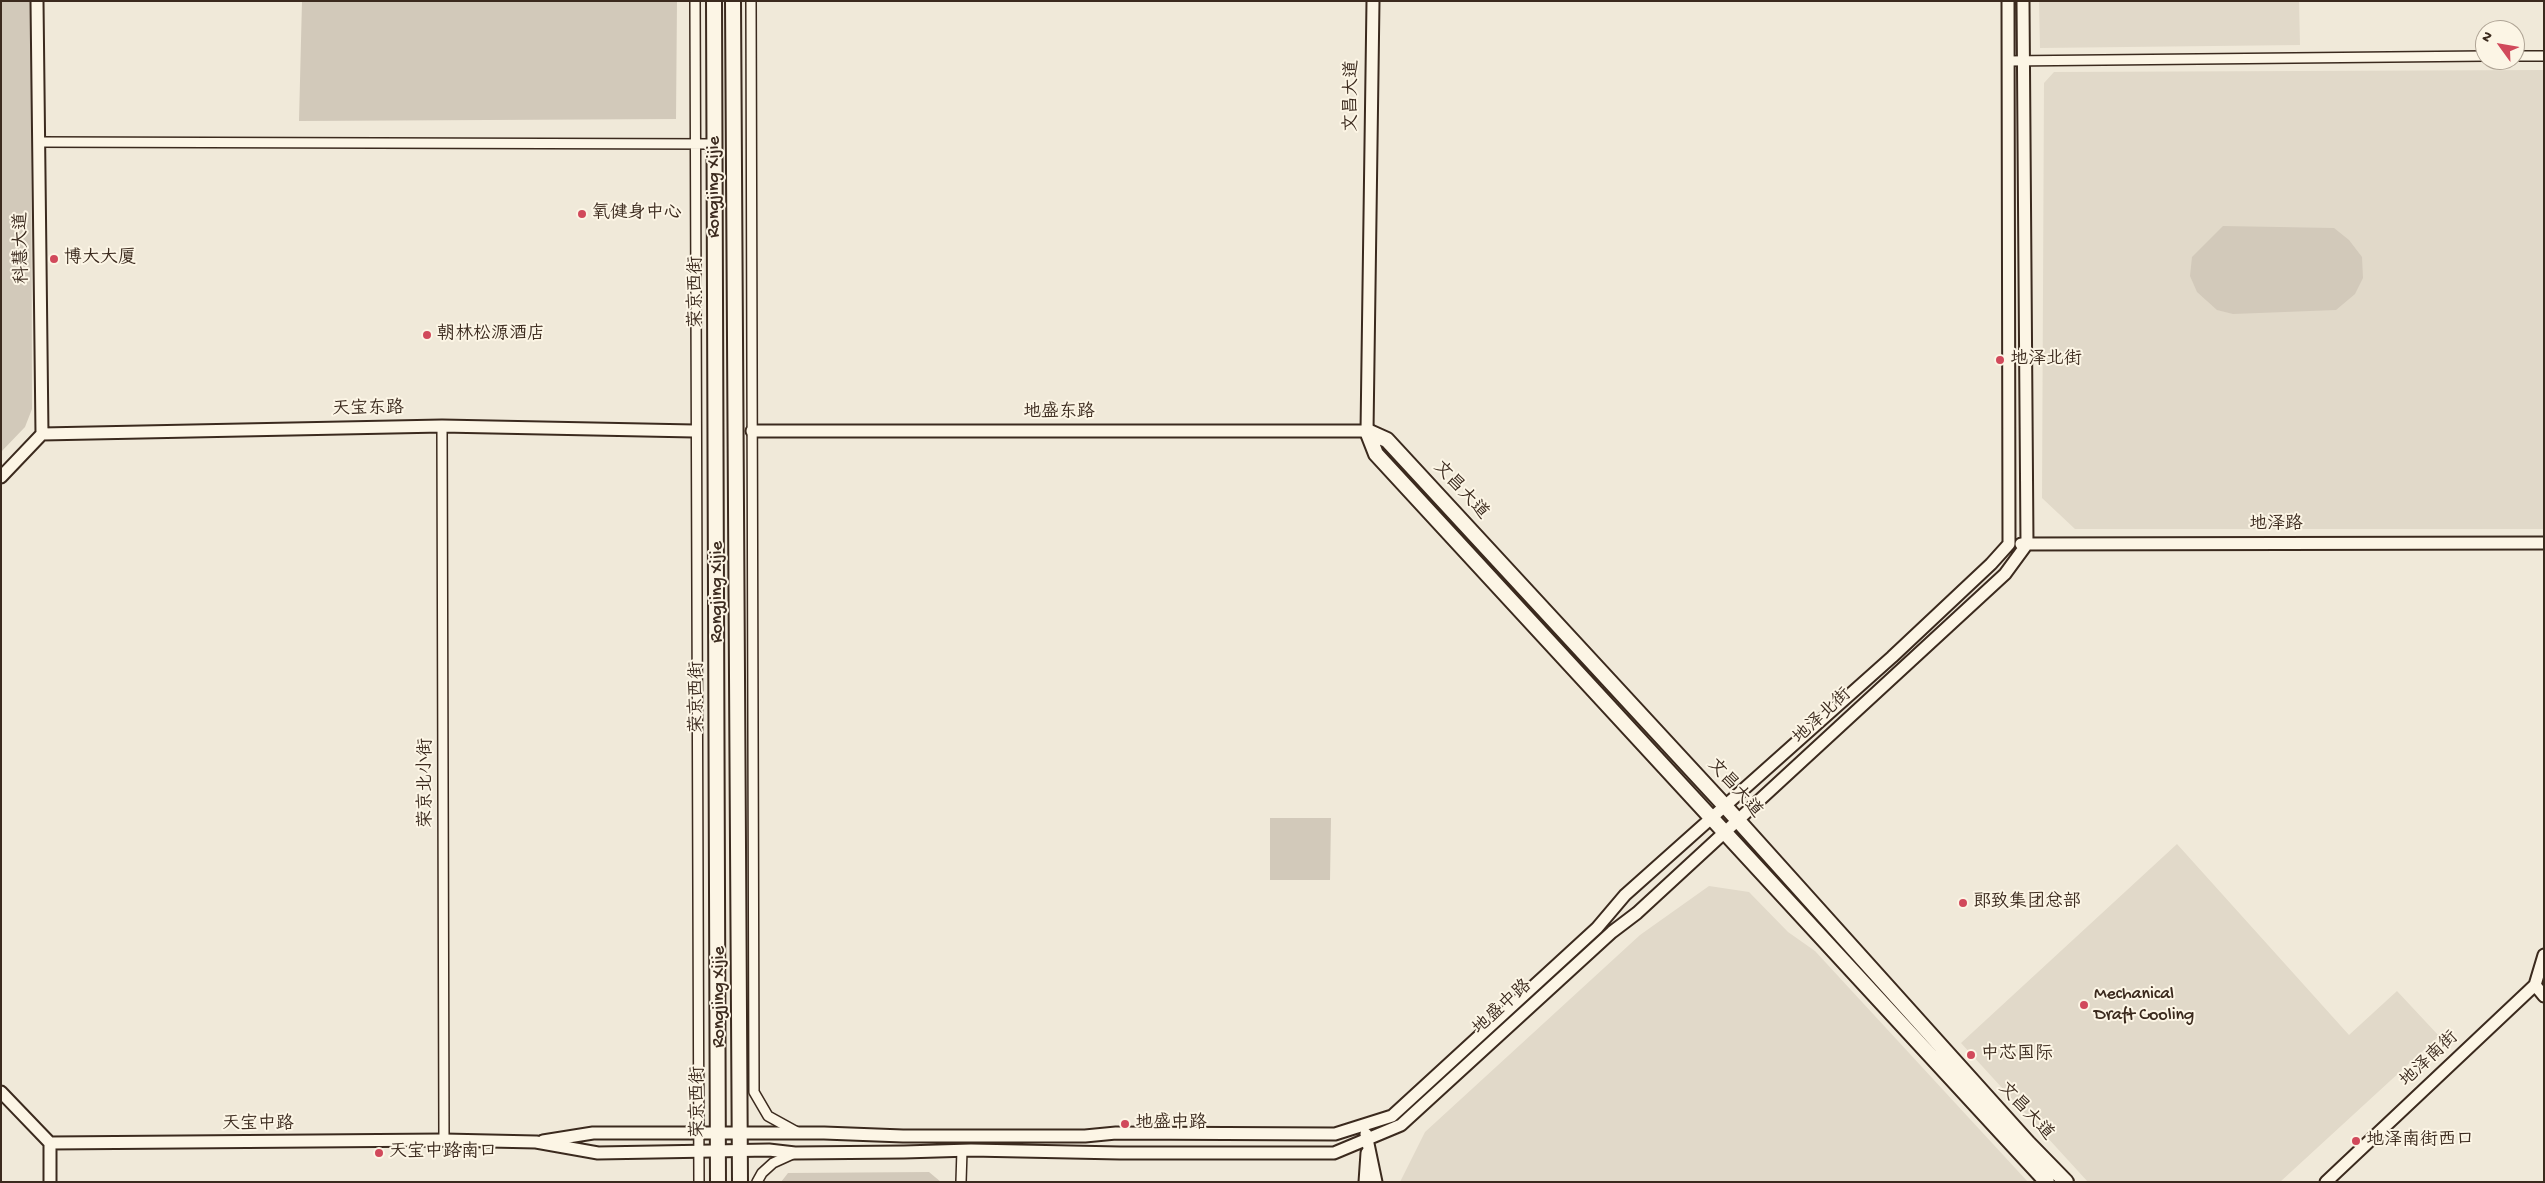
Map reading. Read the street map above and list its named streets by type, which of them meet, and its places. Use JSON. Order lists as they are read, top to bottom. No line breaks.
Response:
{"streets":{"main road":["文昌大道","Rongjing Xijie","荣京西街"],"street":["科慧大道","天宝东路","地盛东路","地泽路","地泽北街","荣京北小街","地盛中路","地泽南街","天宝中路"]},"crossings":[["文昌大道","地盛东路"],["文昌大道","地泽北街"],["文昌大道","地盛中路"],["Rongjing Xijie","地盛中路"],["科慧大道","天宝东路"],["荣京西街","地盛中路"],["荣京西街","天宝中路"],["天宝东路","荣京北小街"],["地泽路","地泽北街"],["地泽北街","地盛中路"],["荣京北小街","天宝中路"],["地盛中路","天宝中路"]],"places":["氧健身中心","博大大厦","朝林松源酒店","地泽北街","郎致集团总部","Mechanical Draft Cooling","中芯国际","地盛中路","地泽南街西口","天宝中路南口"],"north":"top left"}
